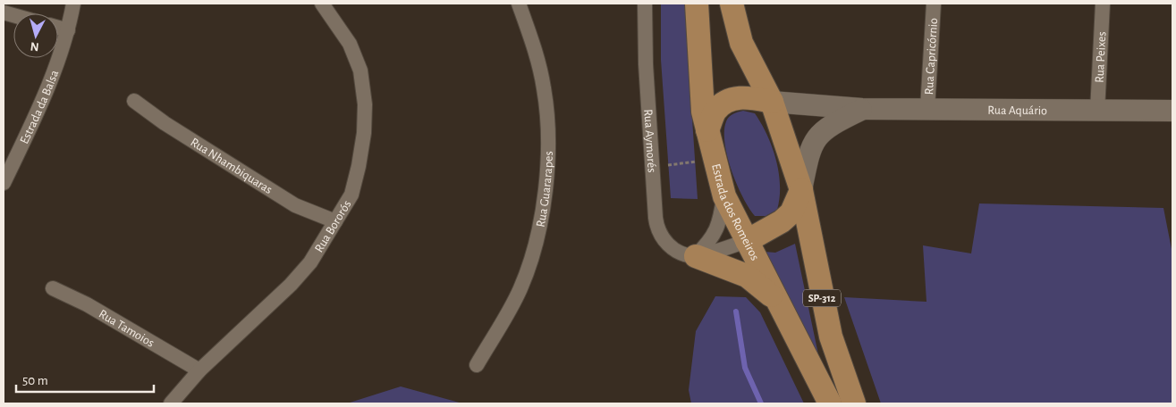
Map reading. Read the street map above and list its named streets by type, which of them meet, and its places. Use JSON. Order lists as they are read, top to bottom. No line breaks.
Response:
{"streets":{"main road":["Estrada dos Romeiros","SP-312"],"street":["Rua Capricórnio","Rua Peixes","Estrada da Balsa","Rua Aquário","Rua Aymorés","Rua Nhambiquaras","Rua Guararapes","Rua Bororós","Rua Tamoios"]},"crossings":[["Rua Capricórnio","Rua Aquário"],["Rua Peixes","Rua Aquário"],["Rua Aquário","SP-312"],["Rua Nhambiquaras","Rua Bororós"],["Rua Bororós","Rua Tamoios"]],"scale_bar":"50 m","north":"bottom"}
